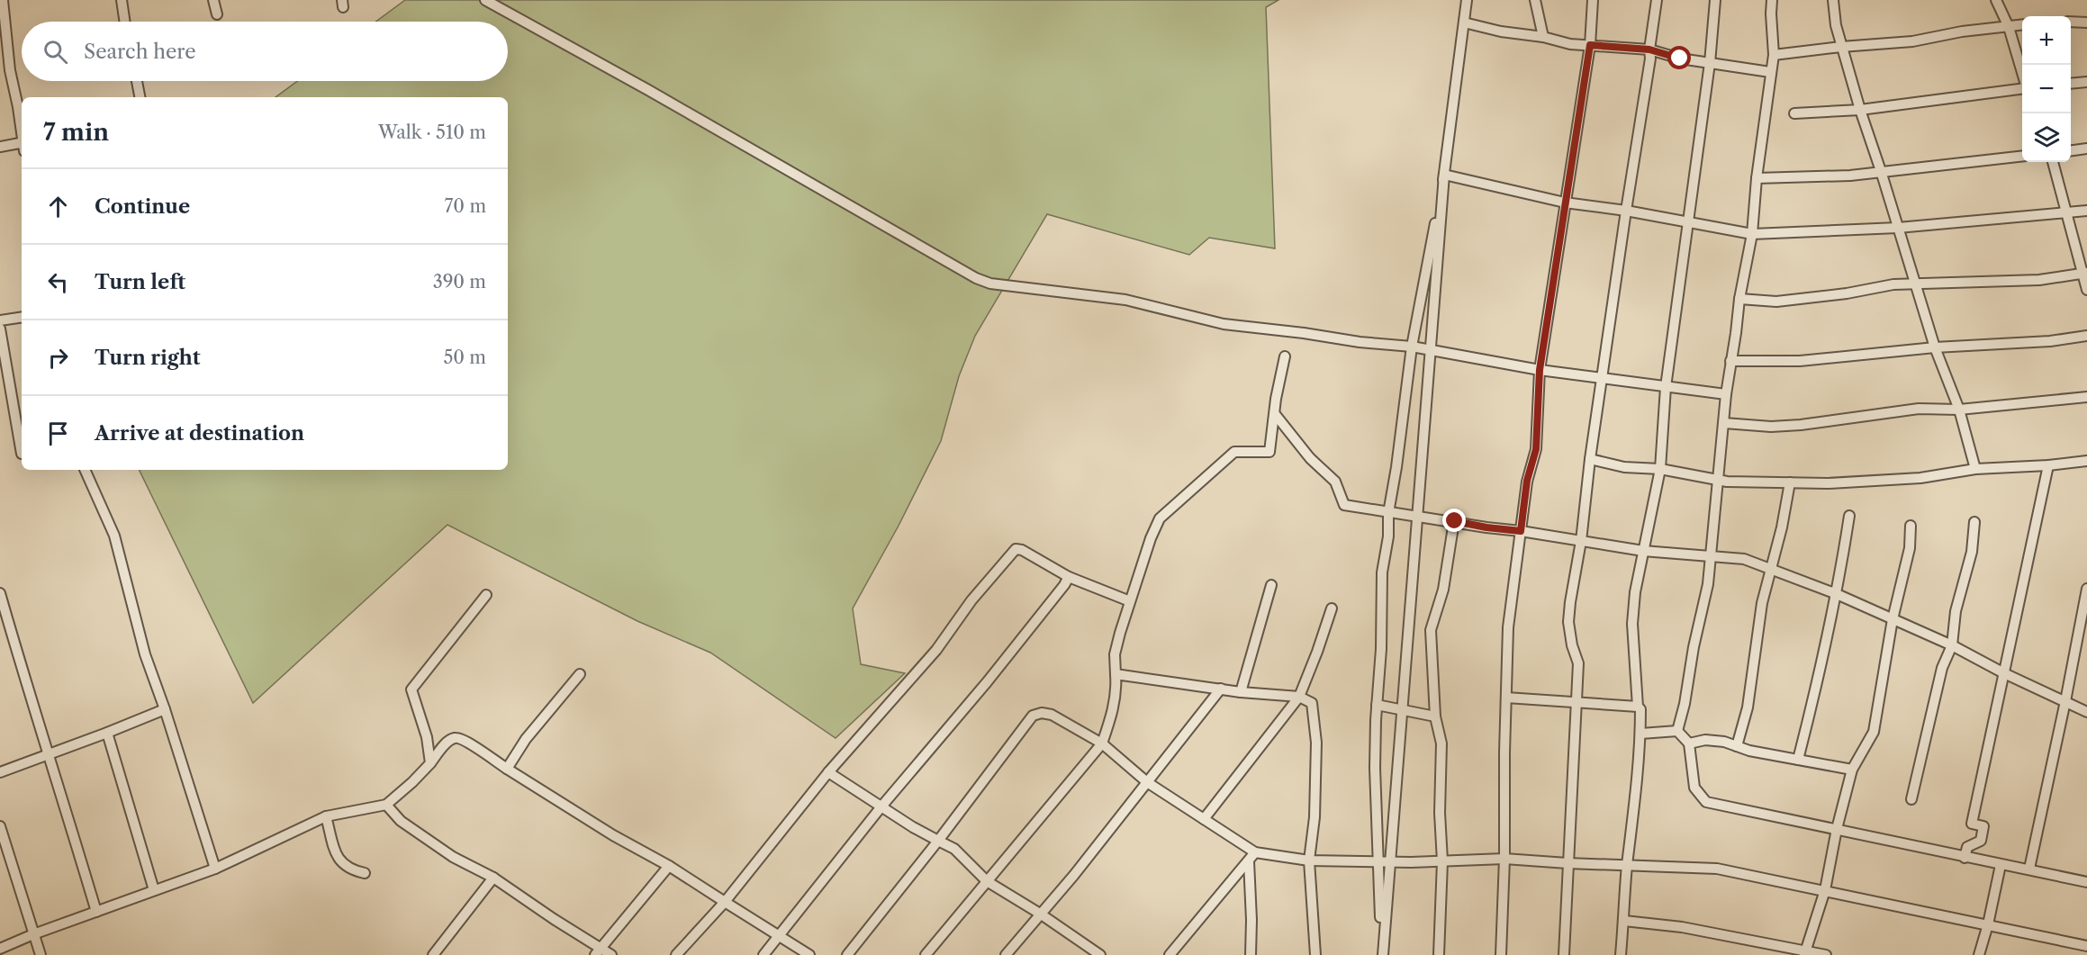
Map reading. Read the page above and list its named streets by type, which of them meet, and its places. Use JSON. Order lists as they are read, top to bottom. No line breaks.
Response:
{"page":{"map_buttons":["+","−"],"search":"Search here","heading":["7 min","Walk · 510 m"],"list":[["Continue","70 m"],["Turn left","390 m"],["Turn right","50 m"],"Arrive at destination"]}}
